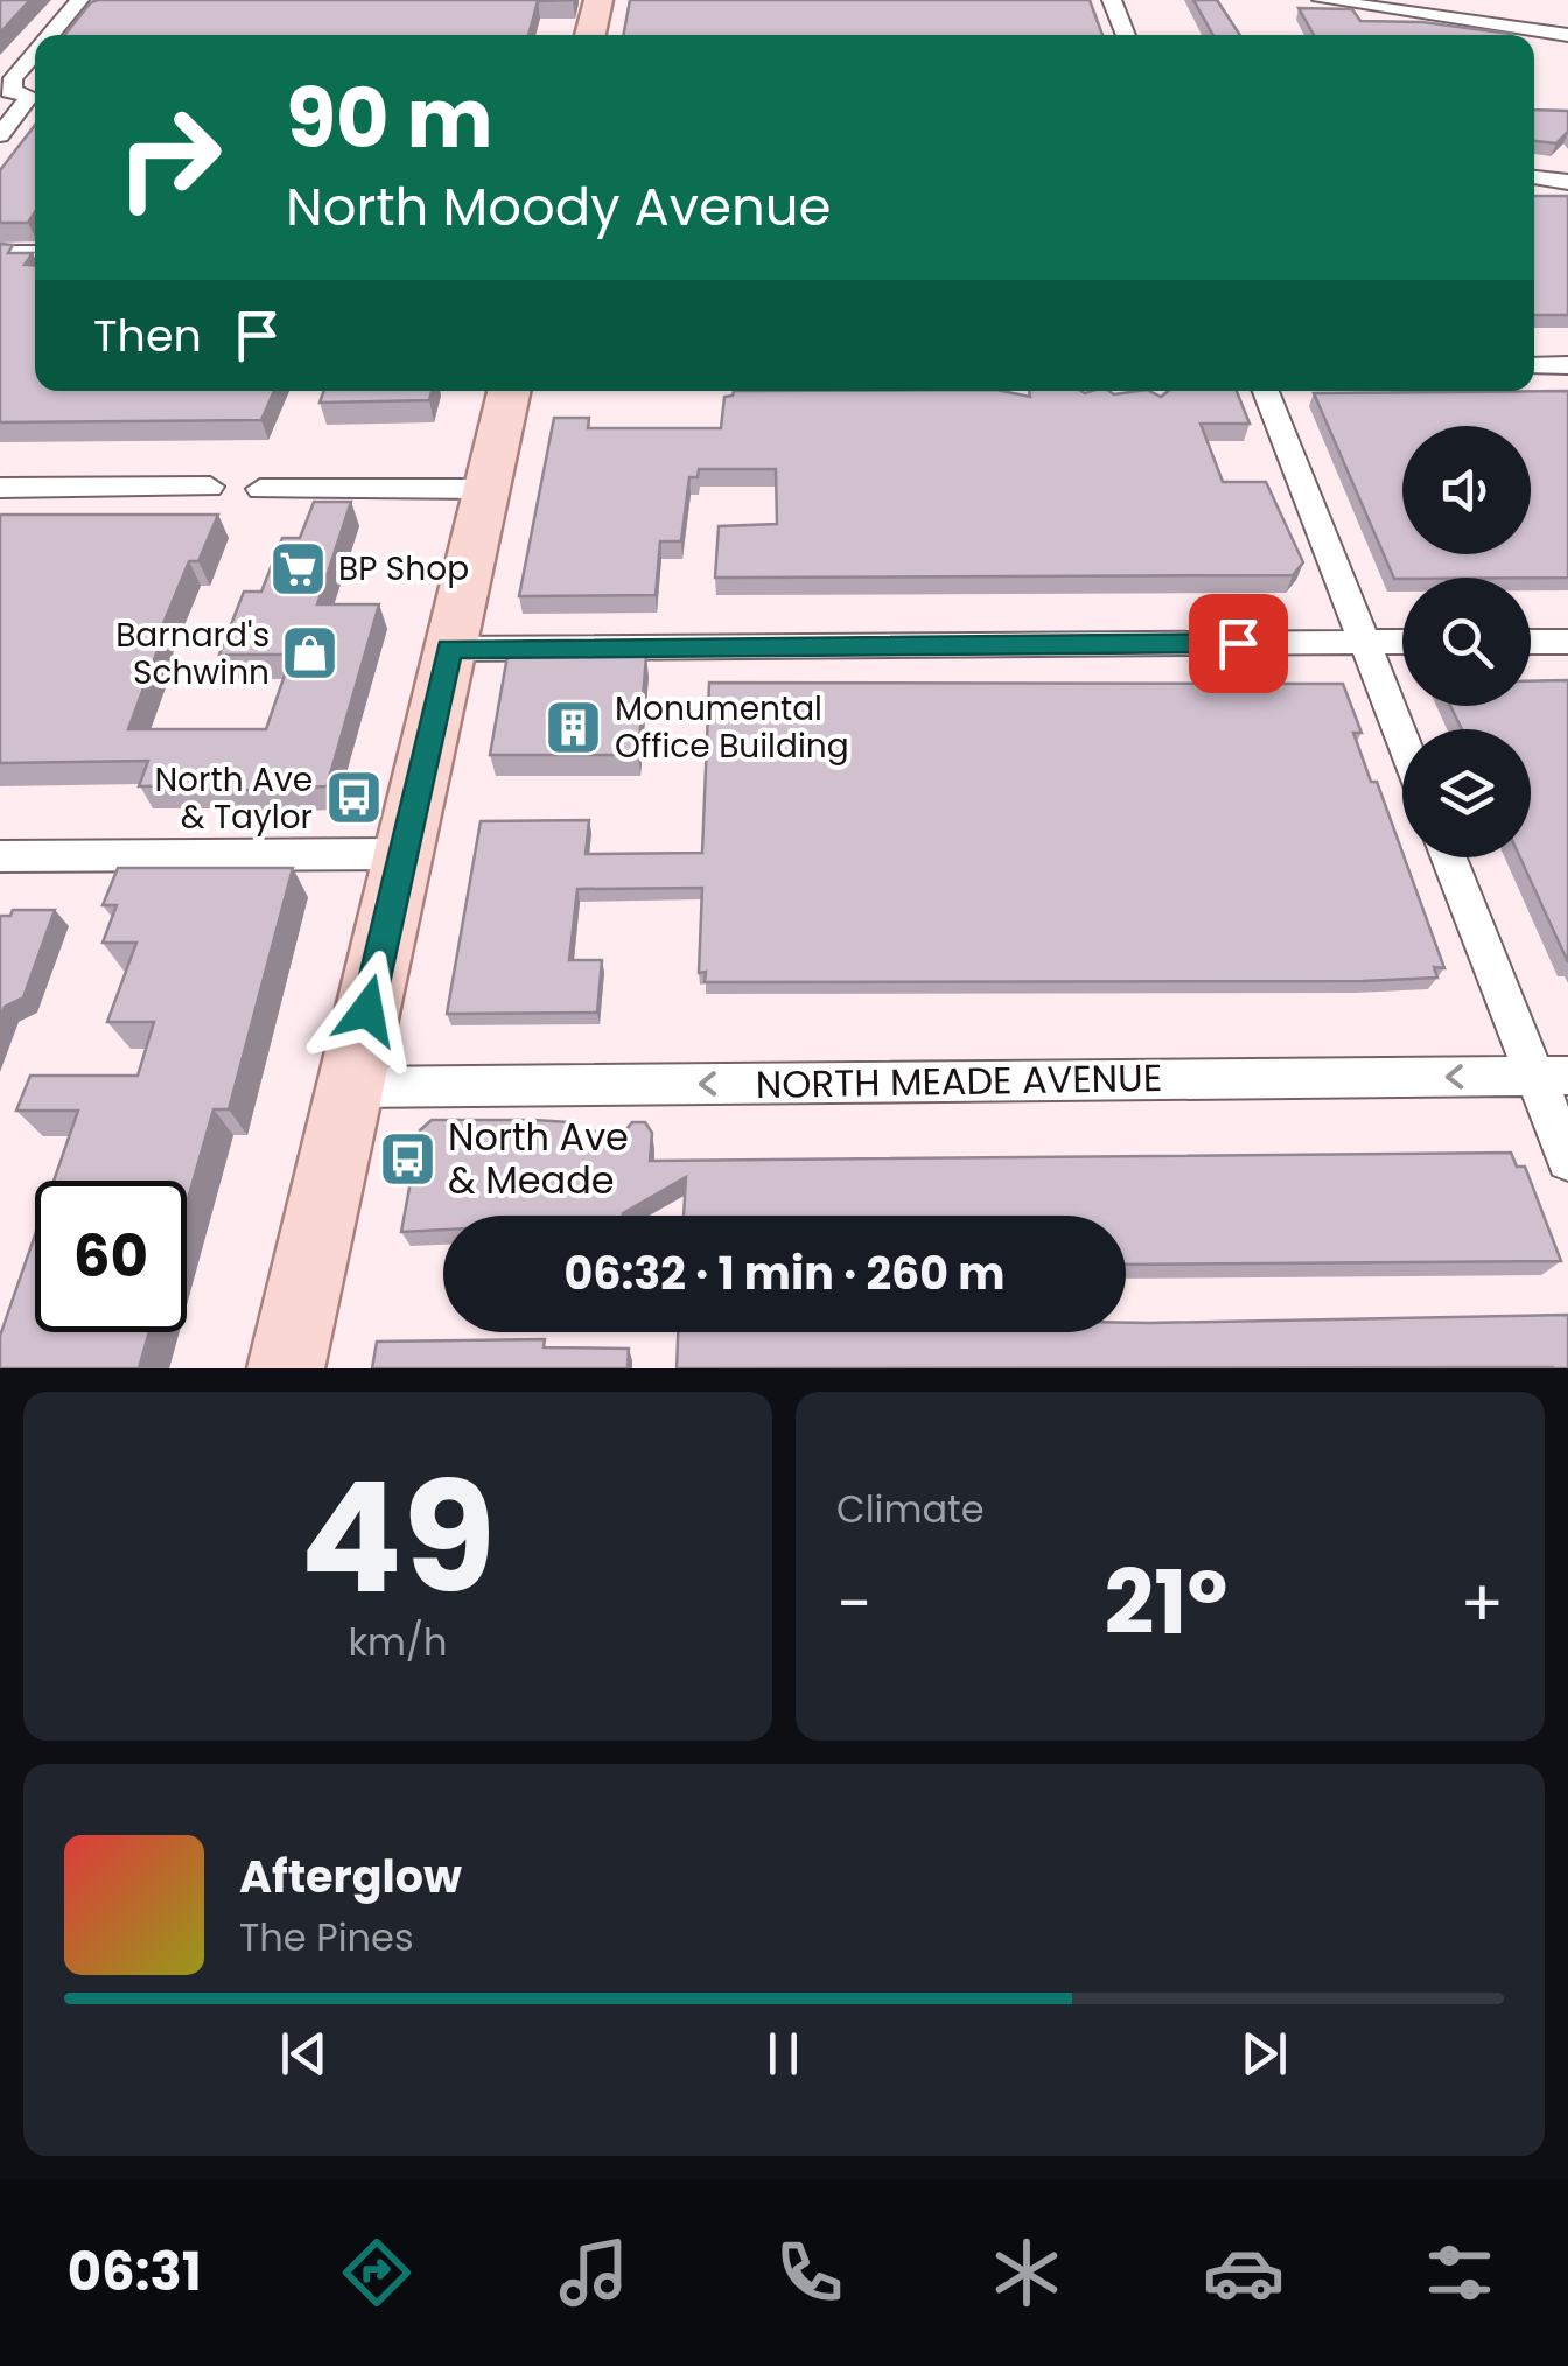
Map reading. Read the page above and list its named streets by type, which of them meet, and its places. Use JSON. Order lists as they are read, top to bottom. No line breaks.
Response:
{"streets":{"street":["NORTH MEADE AVENUE"]},"one_way":["NORTH MEADE AVENUE"],"places":{"supermarket":["BP Shop"],"shop":["Barnard's Schwinn"],"building":["Monumental Office Building"],"bus stop":["North Ave & Taylor","North Ave & Meade"]},"page":{"turn":["90 m","North Moody Avenue"],"then":"Then","limit":"60","trip":"06:32 · 1 min · 260 m","tile":[["49","km/h"],"Climate"],"heat":["−","21°","+"],"song":["Afterglow","The Pines"],"tabs":"06:31"}}
